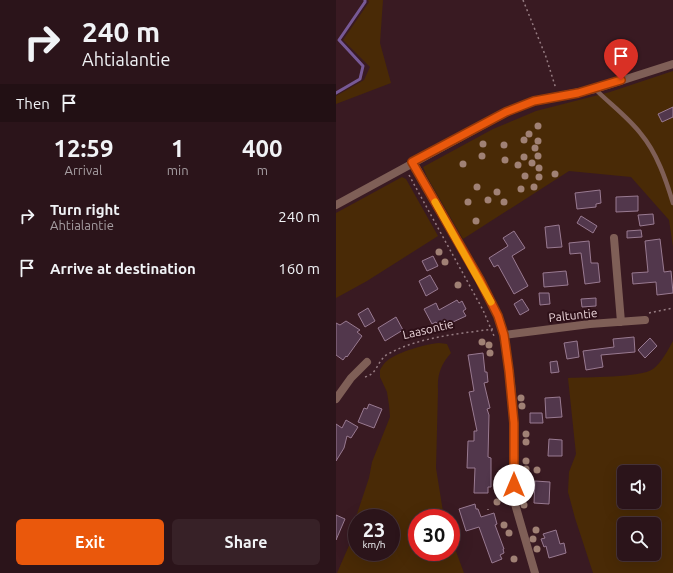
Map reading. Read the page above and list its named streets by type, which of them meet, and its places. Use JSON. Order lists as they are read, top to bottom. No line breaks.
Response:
{"streets":{"street":["Paltuntie"],"path":["Laasontie"]},"page":{"turn":["240 m","Ahtialantie"],"then":"Then","eta":["12:59","Arrival","1","min","400","m"],"list":[{"name":"Turn right","note":"Ahtialantie","value":"240 m"},{"name":"Arrive at destination","value":"160 m"}],"speed":"23 km/h","limit":"30","buttons":["Exit","Share"]}}
